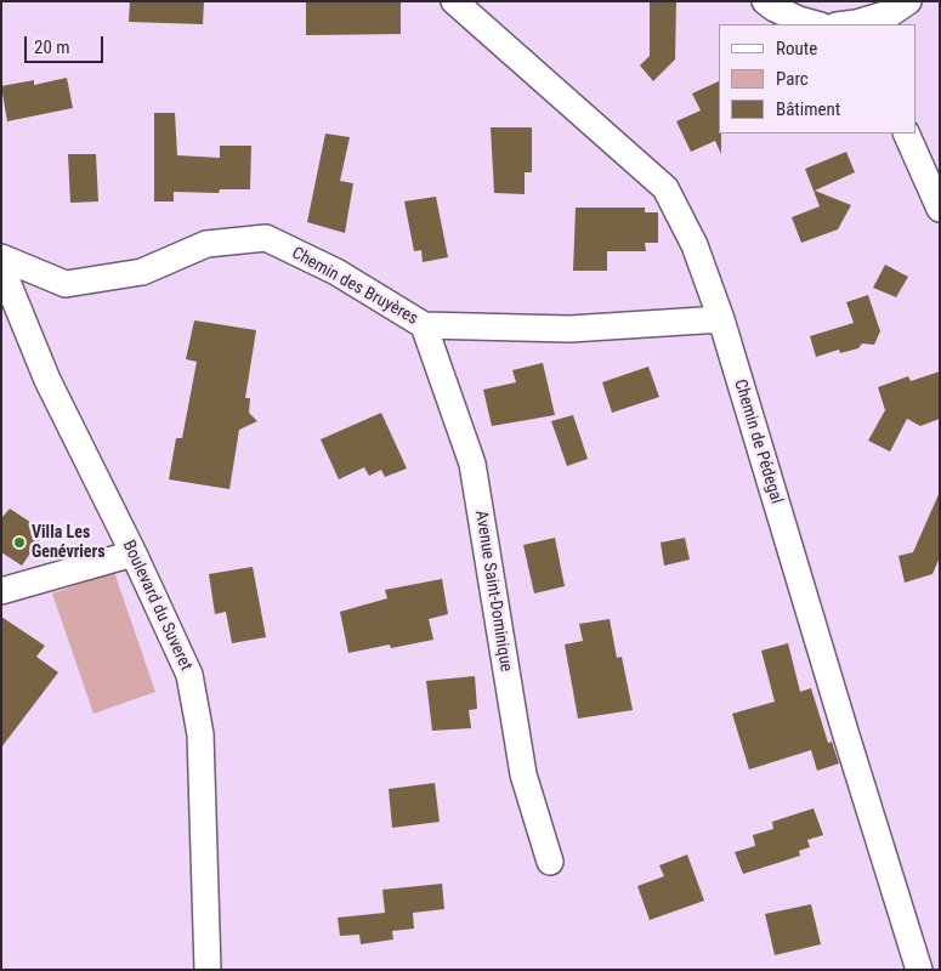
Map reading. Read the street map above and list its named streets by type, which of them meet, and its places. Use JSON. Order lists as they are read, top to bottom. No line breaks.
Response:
{"streets":{"street":["Chemin des Bruyères","Chemin de Pédegal","Avenue Saint-Dominique","Boulevard du Suveret"]},"crossings":[["Chemin des Bruyères","Chemin de Pédegal"],["Chemin des Bruyères","Avenue Saint-Dominique"]],"places":["Villa Les Genévriers"],"legend":["Route","Parc","Bâtiment"],"scale_bar":"20 m"}
